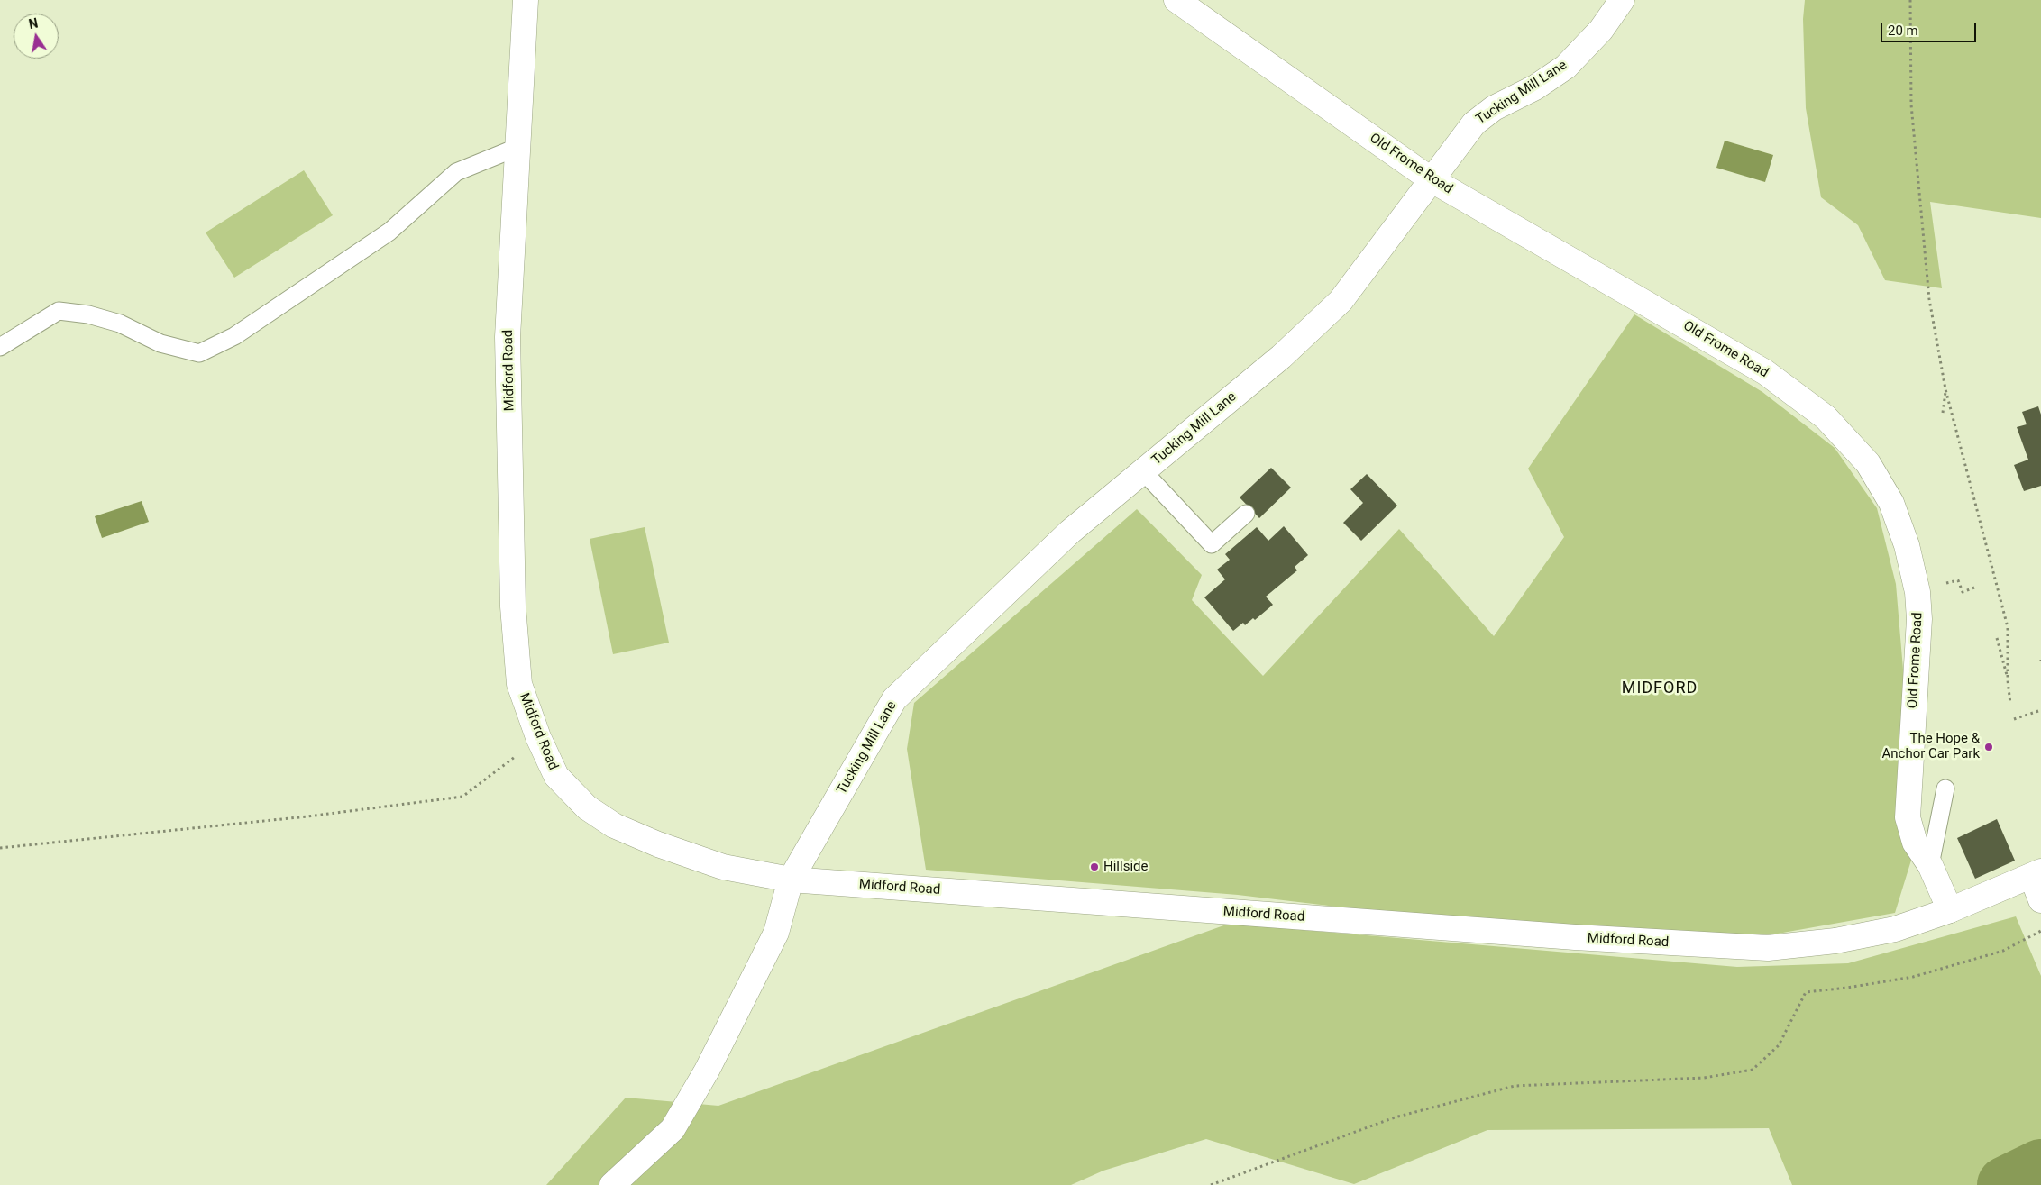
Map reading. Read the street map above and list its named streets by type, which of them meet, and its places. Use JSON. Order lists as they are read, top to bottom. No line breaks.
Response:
{"streets":{"street":["Tucking Mill Lane","Old Frome Road","Midford Road"]},"crossings":[["Tucking Mill Lane","Old Frome Road"],["Tucking Mill Lane","Midford Road"],["Old Frome Road","Midford Road"]],"districts":["MIDFORD"],"places":["The Hope & Anchor Car Park","Hillside"],"scale_bar":"20 m","north":"top"}
